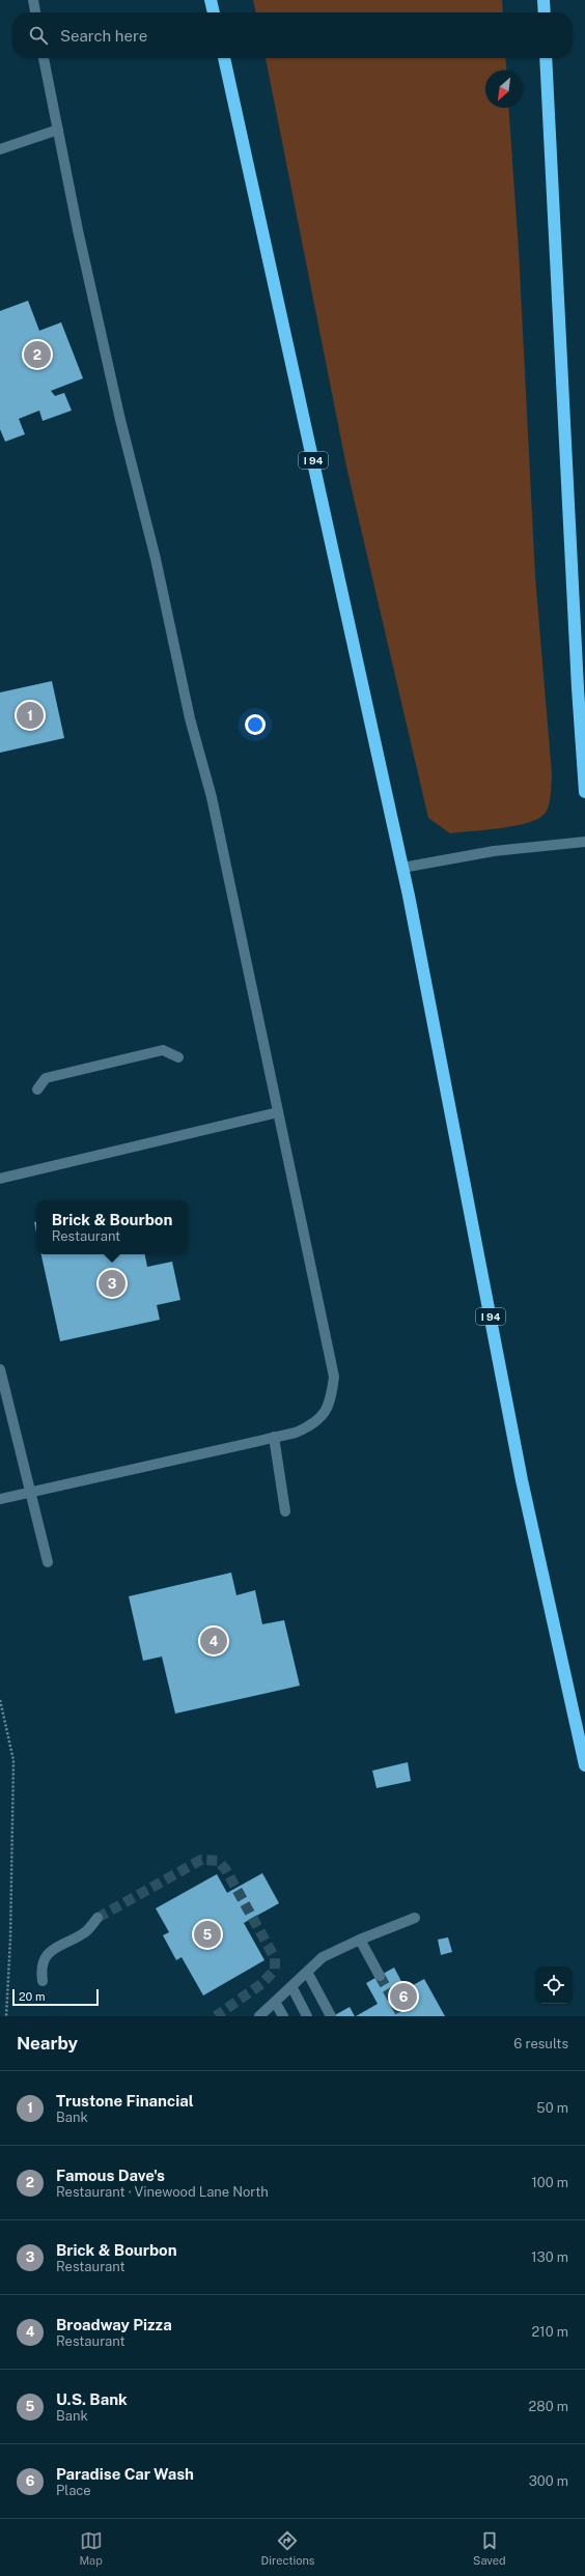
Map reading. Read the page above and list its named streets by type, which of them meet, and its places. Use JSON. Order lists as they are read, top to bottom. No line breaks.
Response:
{"streets":{"highway":["I 94"]},"scale_bar":"20 m","north":"bottom left","page":{"search":"Search here","pins":["2","1","3","4","5","6"],"popup":["Brick & Bourbon","Restaurant"],"scale":"20 m","heading":["Nearby","6 results"],"list":[{"mark":"1","name":"Trustone Financial","note":"Bank","value":"50 m"},{"mark":"2","name":"Famous Dave's","note":"Restaurant · Vinewood Lane North","value":"100 m"},{"mark":"3","name":"Brick & Bourbon","note":"Restaurant","value":"130 m"},{"mark":"4","name":"Broadway Pizza","note":"Restaurant","value":"210 m"},{"mark":"5","name":"U.S. Bank","note":"Bank","value":"280 m"},{"mark":"6","name":"Paradise Car Wash","note":"Place","value":"300 m"}],"nav":["Map","Directions","Saved"]}}
